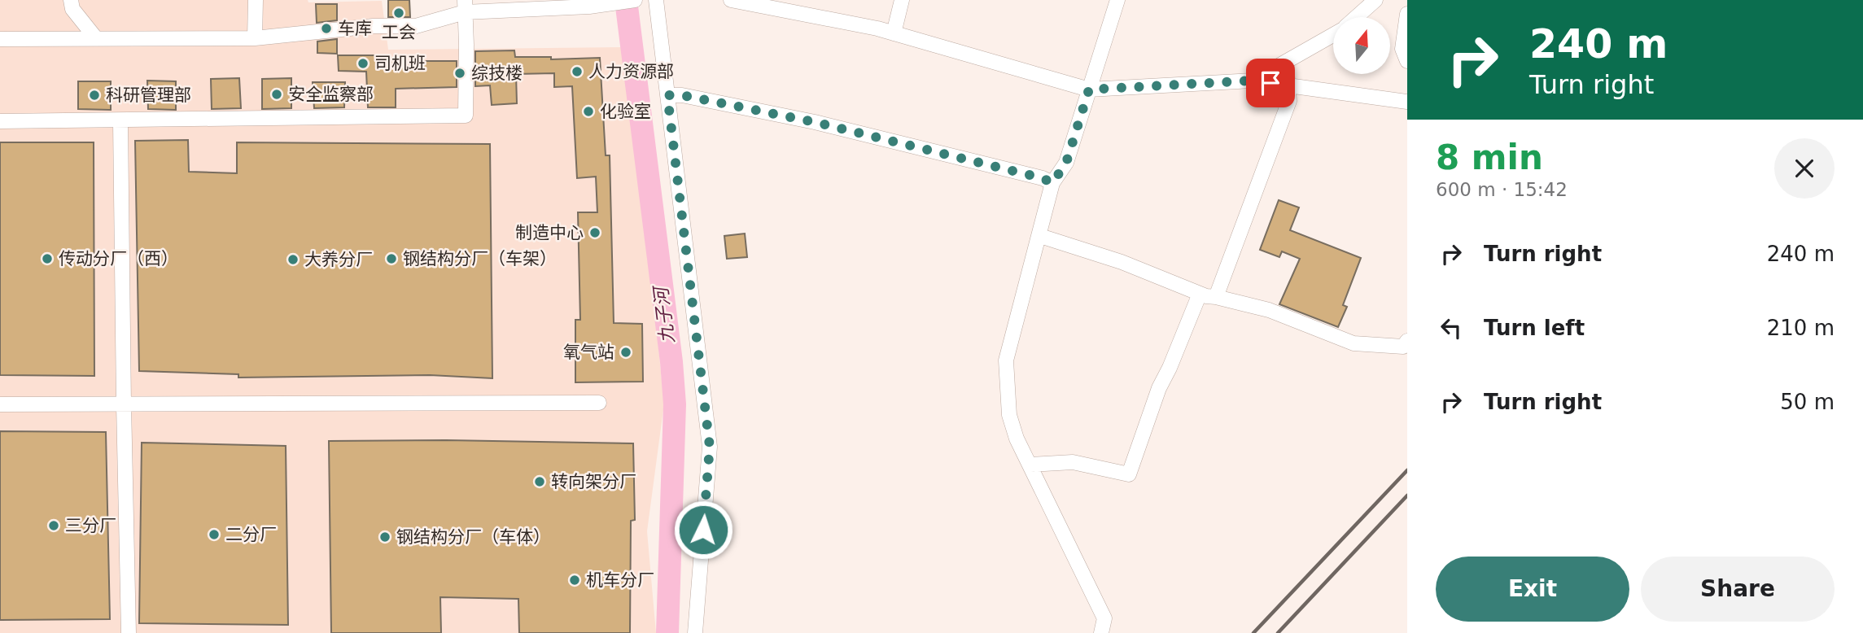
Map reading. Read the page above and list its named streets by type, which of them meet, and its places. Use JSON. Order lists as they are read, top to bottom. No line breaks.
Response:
{"water":["九子河"],"places":["工会","车库","司机班","人力资源部","综技楼","安全监察部","科研管理部","化验室","制造中心","传动分厂（西）","钢结构分厂（车架）","大养分厂","氧气站","转向架分厂","三分厂","二分厂","钢结构分厂（车体）","机车分厂"],"north":"top","page":{"turn":["240 m","Turn right"],"heading":["8 min","600 m · 15:42"],"list":[{"name":"Turn right","value":"240 m"},{"name":"Turn left","value":"210 m"},{"name":"Turn right","value":"50 m"}],"buttons":["Exit","Share"]}}
